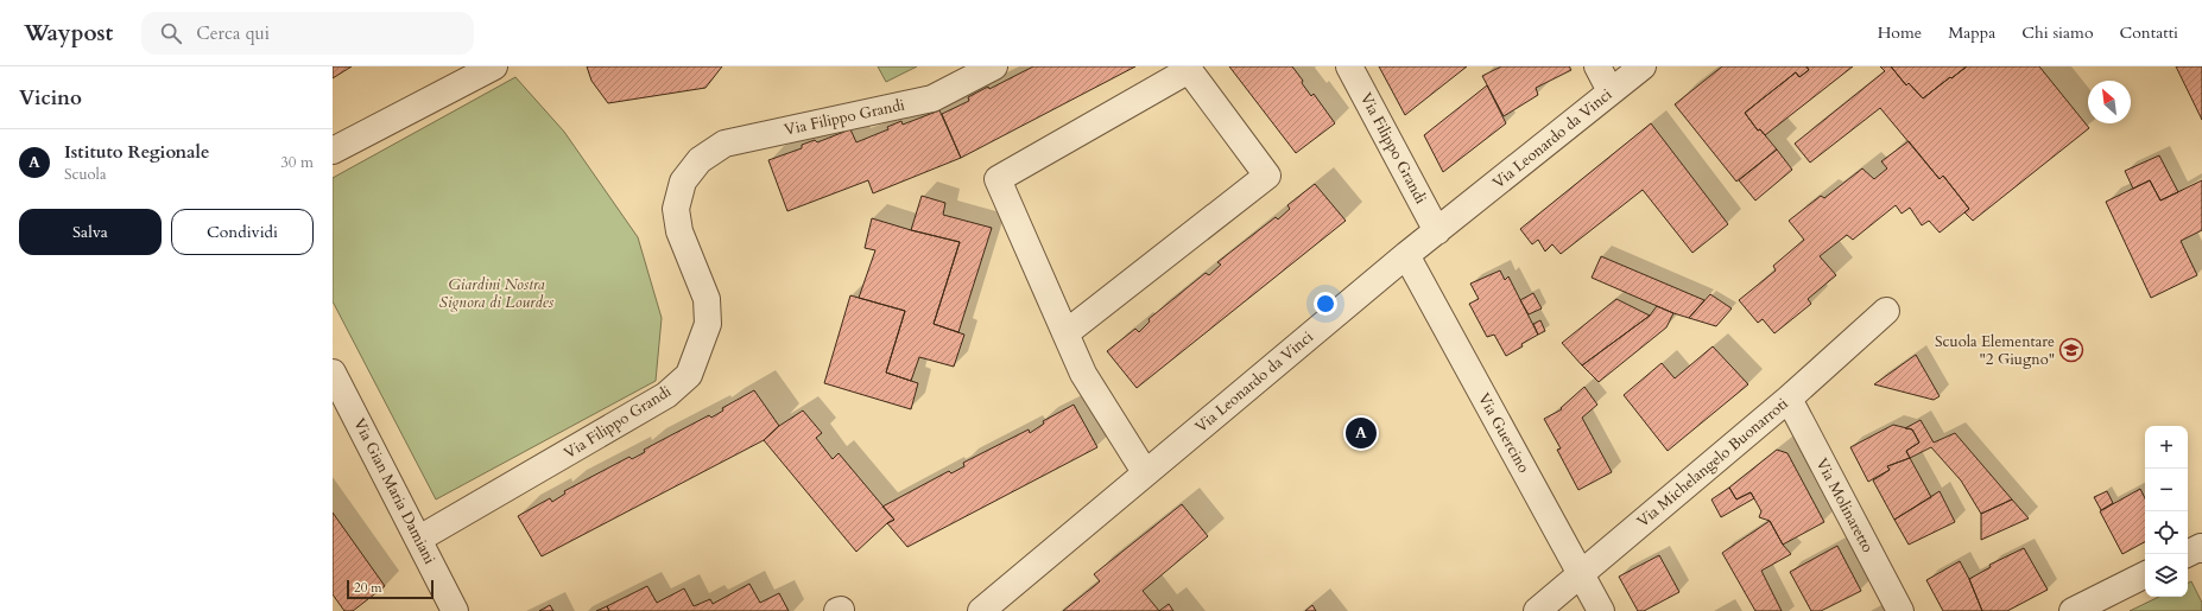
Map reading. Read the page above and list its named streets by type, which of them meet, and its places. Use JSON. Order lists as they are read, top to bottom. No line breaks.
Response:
{"streets":{"street":["Via Filippo Grandi","Via Leonardo da Vinci","Via Guercino","Via Michelangelo Buonarroti","Via Gian Maria Damiani","Via Molinaretto"]},"crossings":[["Via Filippo Grandi","Via Leonardo da Vinci"],["Via Filippo Grandi","Via Gian Maria Damiani"],["Via Leonardo da Vinci","Via Guercino"],["Via Guercino","Via Michelangelo Buonarroti"],["Via Michelangelo Buonarroti","Via Molinaretto"]],"parks":["Giardini Nostra Signora di Lourdes"],"places":{"school or university":["Scuola Elementare \"2 Giugno\""]},"scale_bar":"20 m","north":"top left","page":{"header":"Waypost","search":"Cerca qui","nav":["Home","Mappa","Chi siamo","Contatti"],"heading":"Vicino","list":[{"mark":"A","name":"Istituto Regionale","note":"Scuola","value":"30 m"}],"buttons":["Salva","Condividi"],"pins":"A","map_buttons":["+","−"],"scale":"20 m"}}
